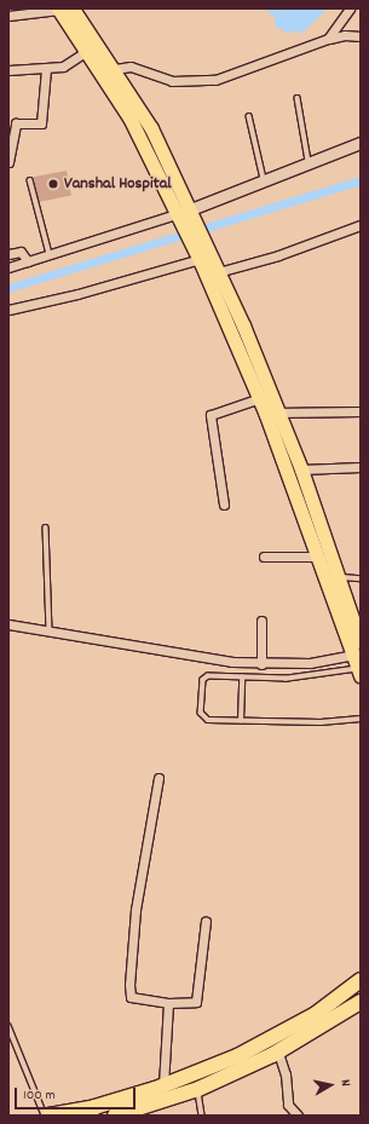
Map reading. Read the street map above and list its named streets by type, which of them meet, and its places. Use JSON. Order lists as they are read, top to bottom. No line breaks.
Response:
{"places":["Vanshal Hospital"],"scale_bar":"100 m","north":"right"}
